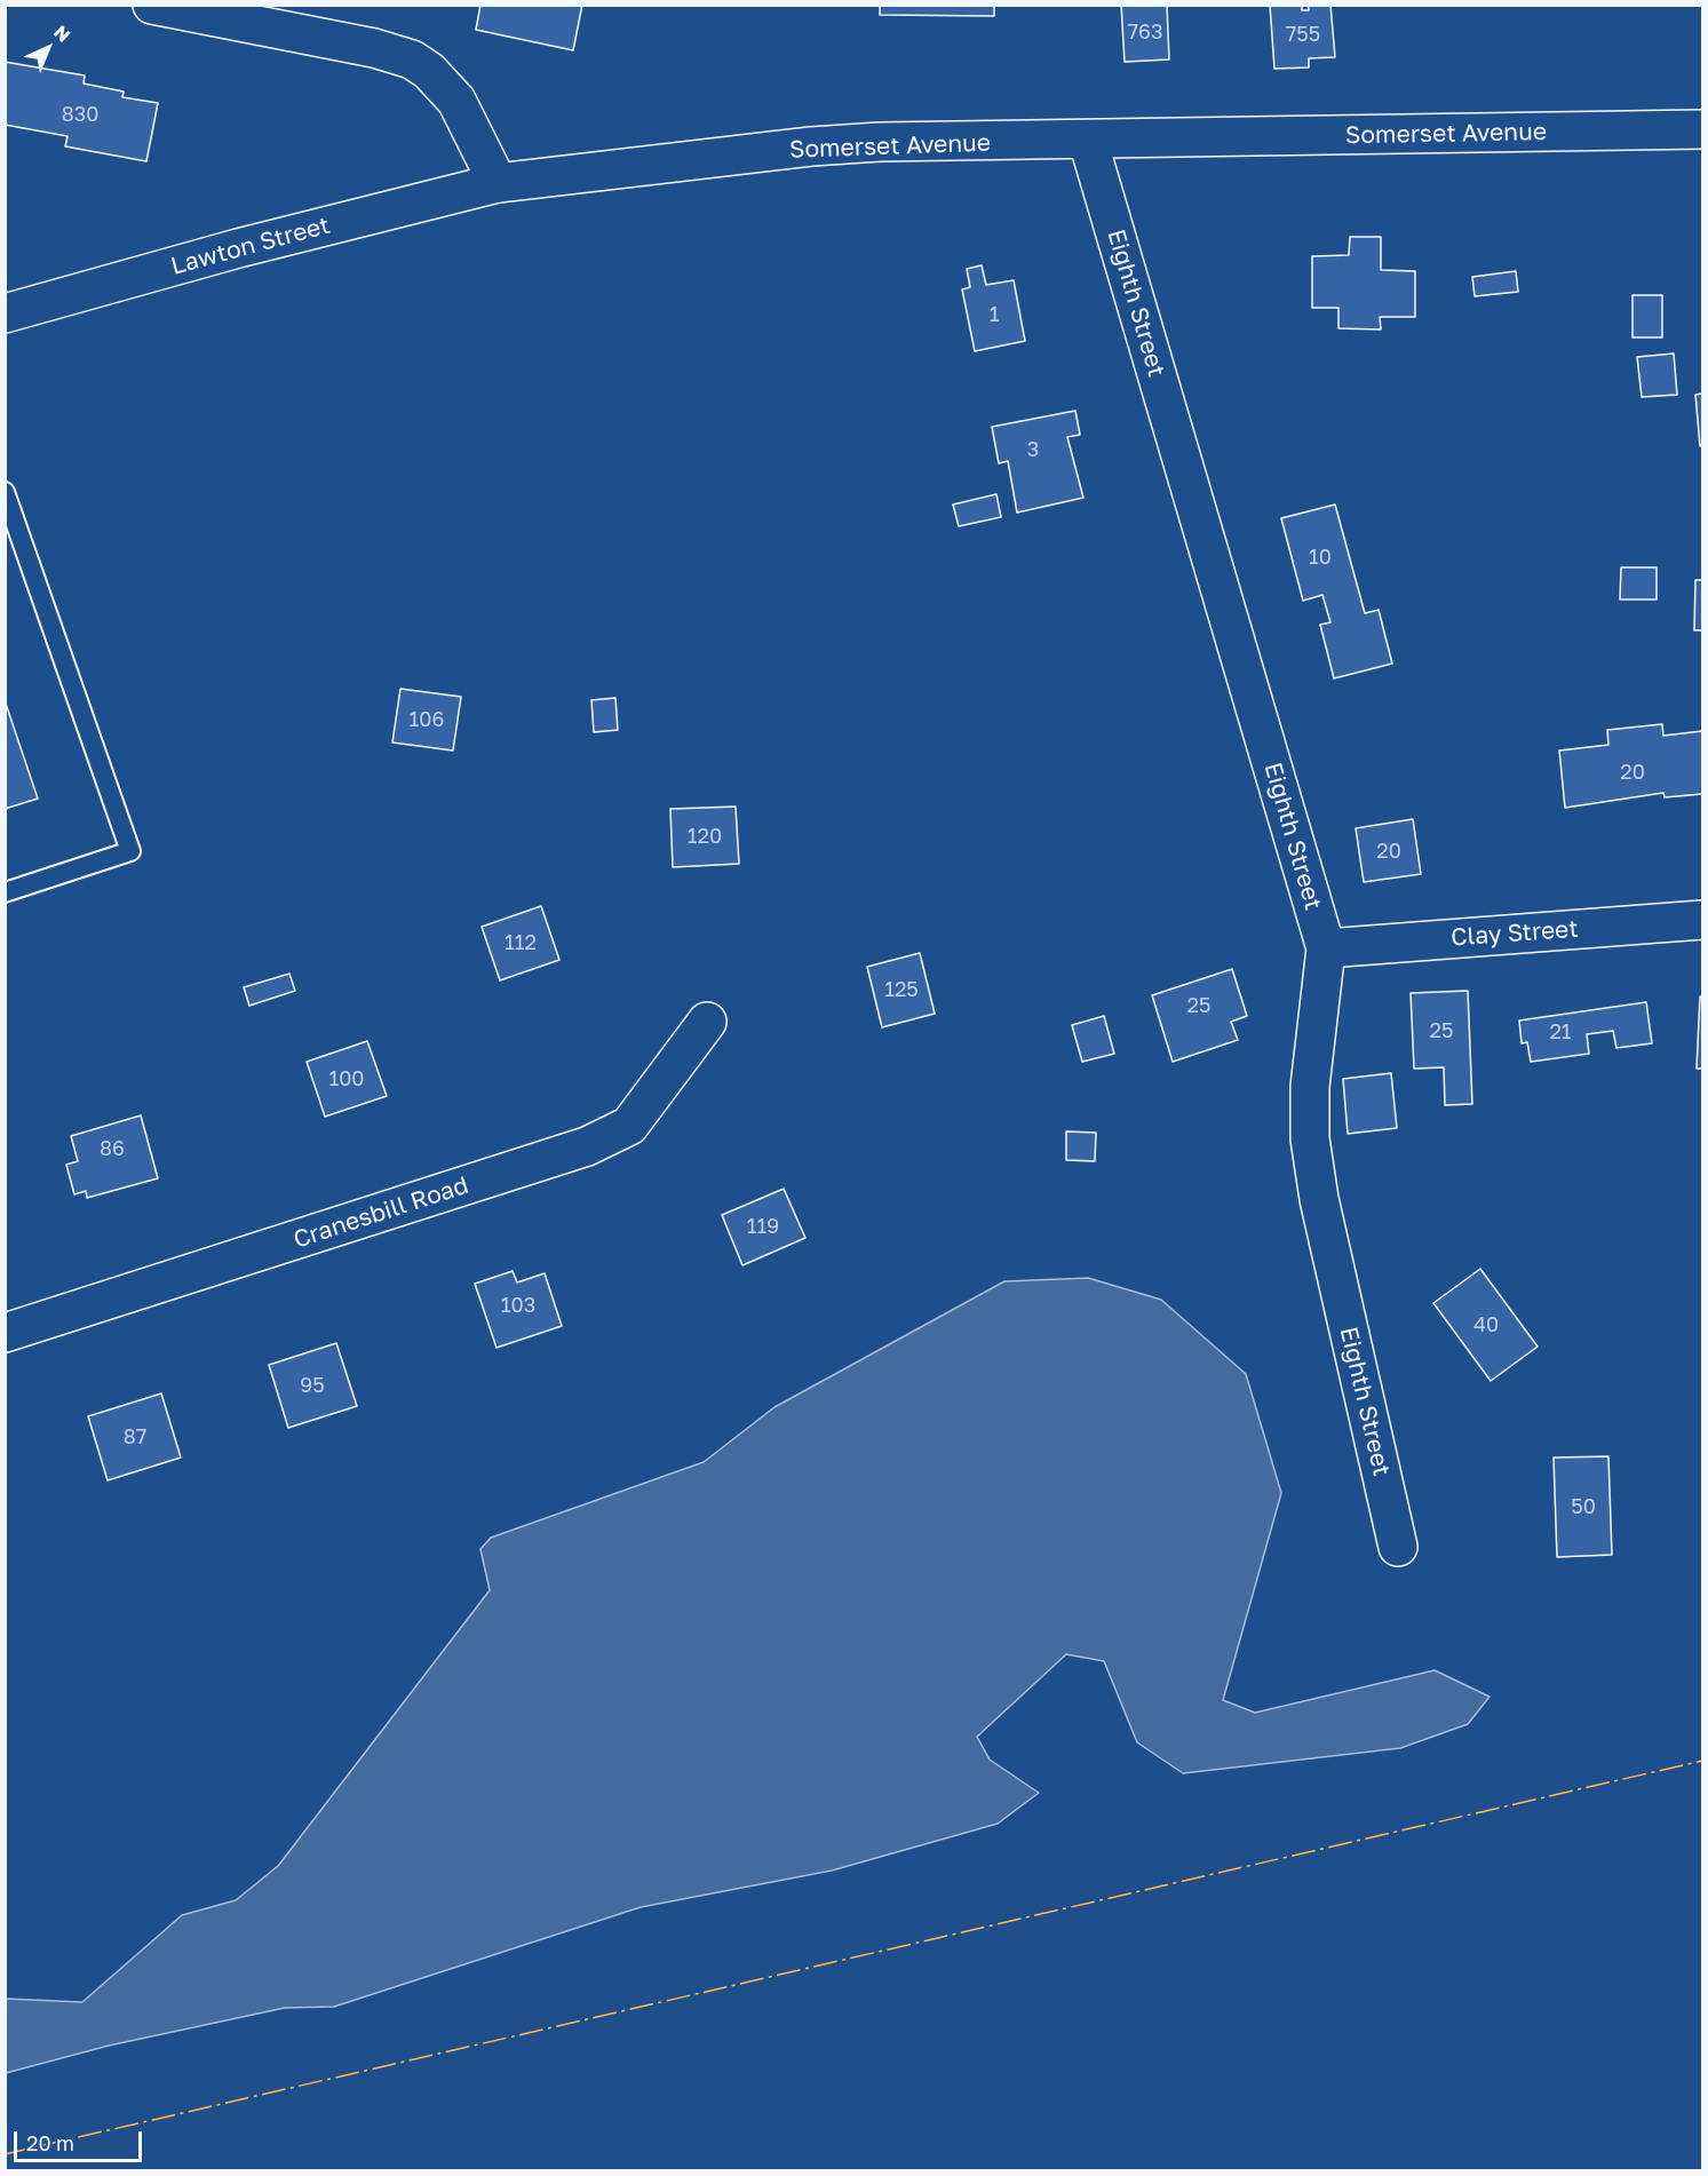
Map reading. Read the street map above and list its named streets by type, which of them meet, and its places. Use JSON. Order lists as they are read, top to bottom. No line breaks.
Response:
{"streets":{"street":["Somerset Avenue","Lawton Street","Eighth Street","Clay Street","Cranesbill Road"]},"crossings":[["Somerset Avenue","Lawton Street"],["Somerset Avenue","Eighth Street"],["Eighth Street","Clay Street"]],"house_numbers":["763","755","830","1","3","10","106","20","120","20","112","125","25","25","21","100","86","119","103","40","95","87","50"],"scale_bar":"20 m","north":"top right"}
